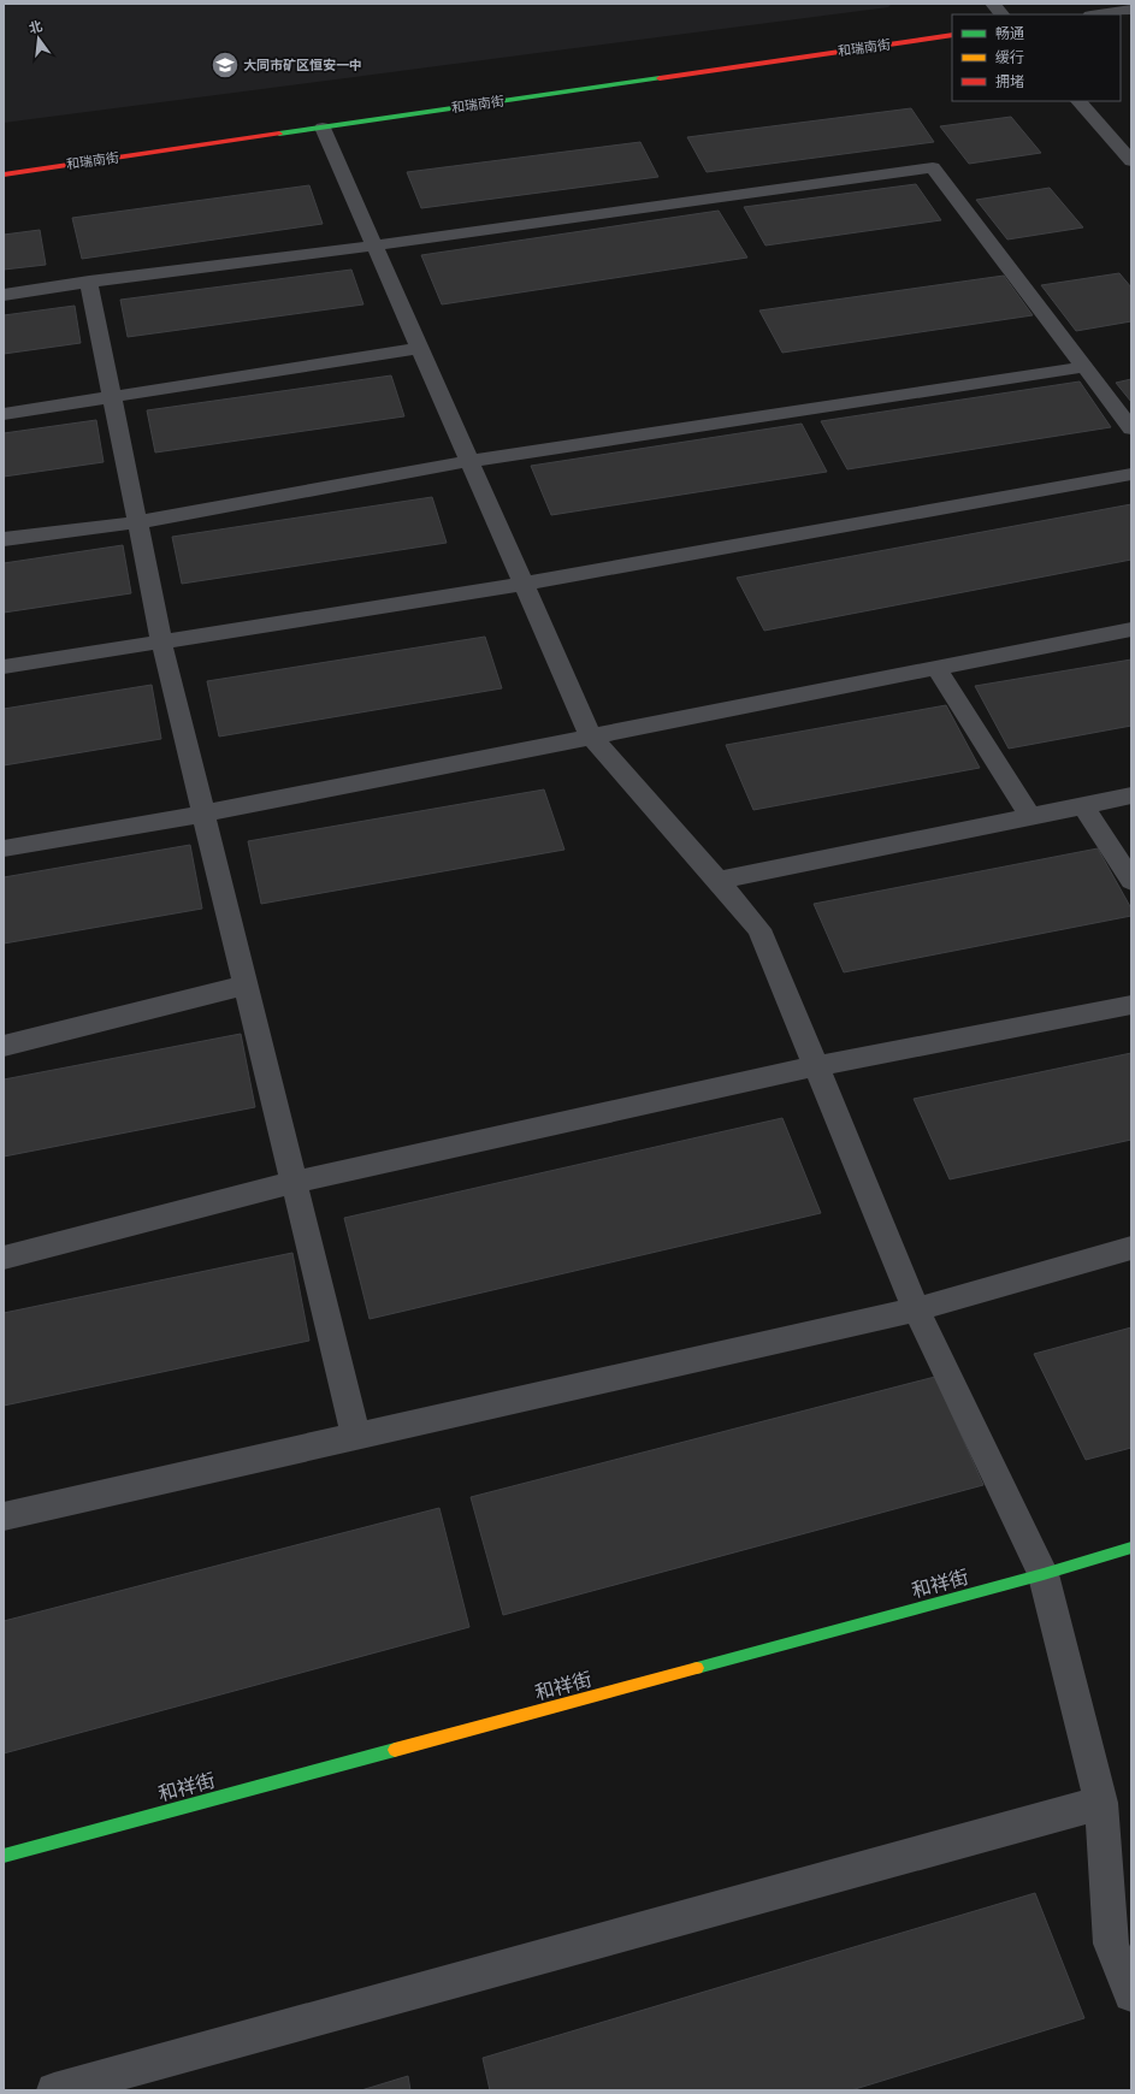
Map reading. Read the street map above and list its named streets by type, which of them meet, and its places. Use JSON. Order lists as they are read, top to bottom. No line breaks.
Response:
{"streets":{"street":["和瑞南街","和祥街"]},"places":{"school or university":["大同市矿区恒安一中"]},"legend":["畅通","缓行","拥堵"],"north":"top"}
